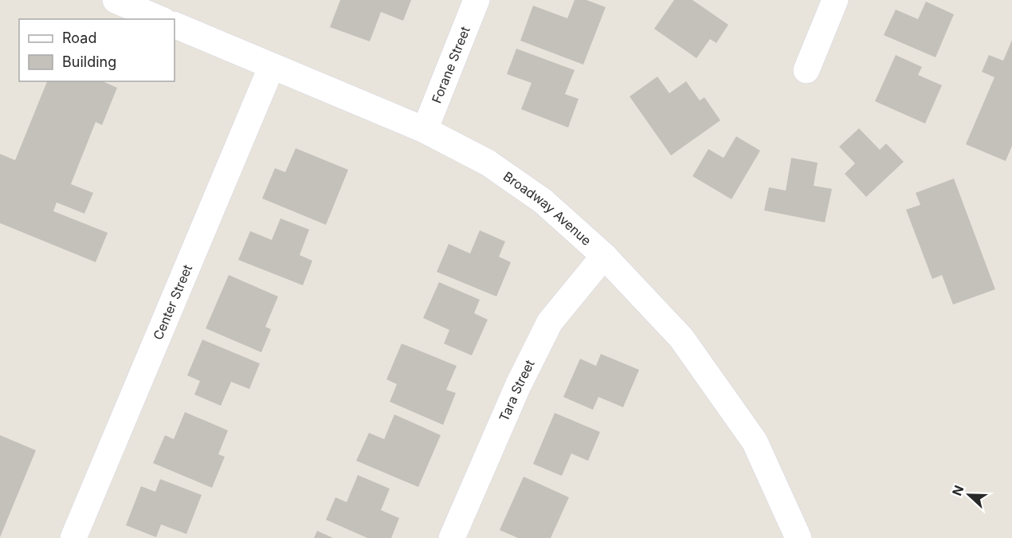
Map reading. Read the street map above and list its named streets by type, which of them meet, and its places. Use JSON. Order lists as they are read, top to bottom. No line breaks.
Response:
{"streets":{"street":["Forane Street","Broadway Avenue","Center Street","Tara Street"]},"crossings":[["Forane Street","Broadway Avenue"],["Broadway Avenue","Center Street"],["Broadway Avenue","Tara Street"]],"legend":["Road","Building"],"north":"left"}
